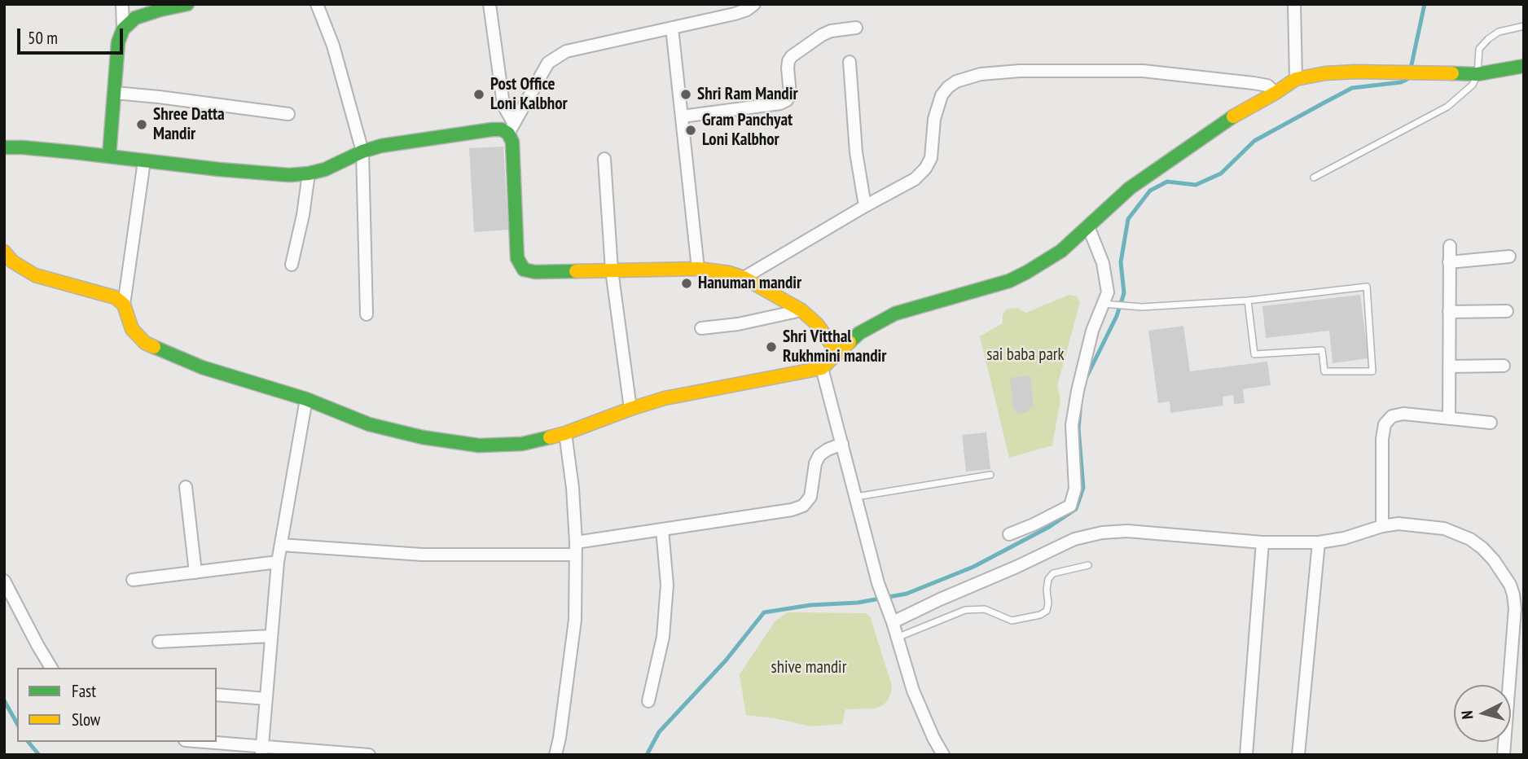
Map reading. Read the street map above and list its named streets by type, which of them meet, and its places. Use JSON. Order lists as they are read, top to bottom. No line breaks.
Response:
{"parks":["sai baba park","shive mandir"],"places":["Post Office Loni Kalbhor","Shri Ram Mandir","Shree Datta Mandir","Gram Panchyat Loni Kalbhor","Hanuman mandir","Shri Vitthal Rukhmini mandir"],"legend":["Fast","Slow"],"scale_bar":"50 m","north":"left"}
